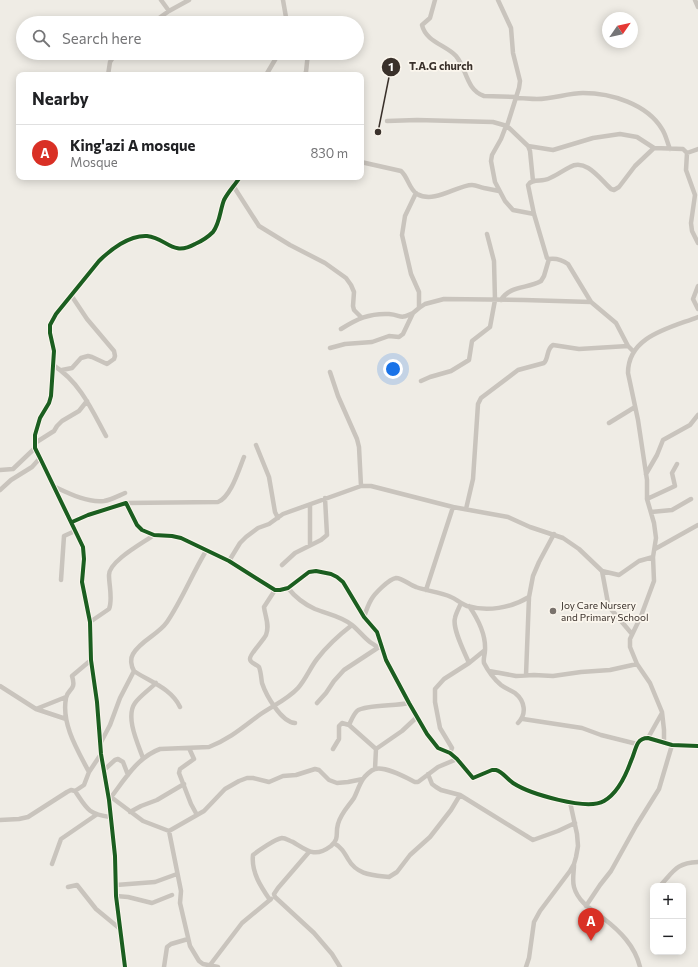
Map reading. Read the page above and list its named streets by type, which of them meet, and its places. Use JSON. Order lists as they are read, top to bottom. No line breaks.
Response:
{"places":["T.A.G church","Joy Care Nursery and Primary School"],"north":"top right","page":{"search":"Search here","heading":"Nearby","list":[{"mark":"A","name":"King'azi A mosque","note":"Mosque","value":"830 m"}],"map_buttons":["+","−"],"pins":"A"}}
